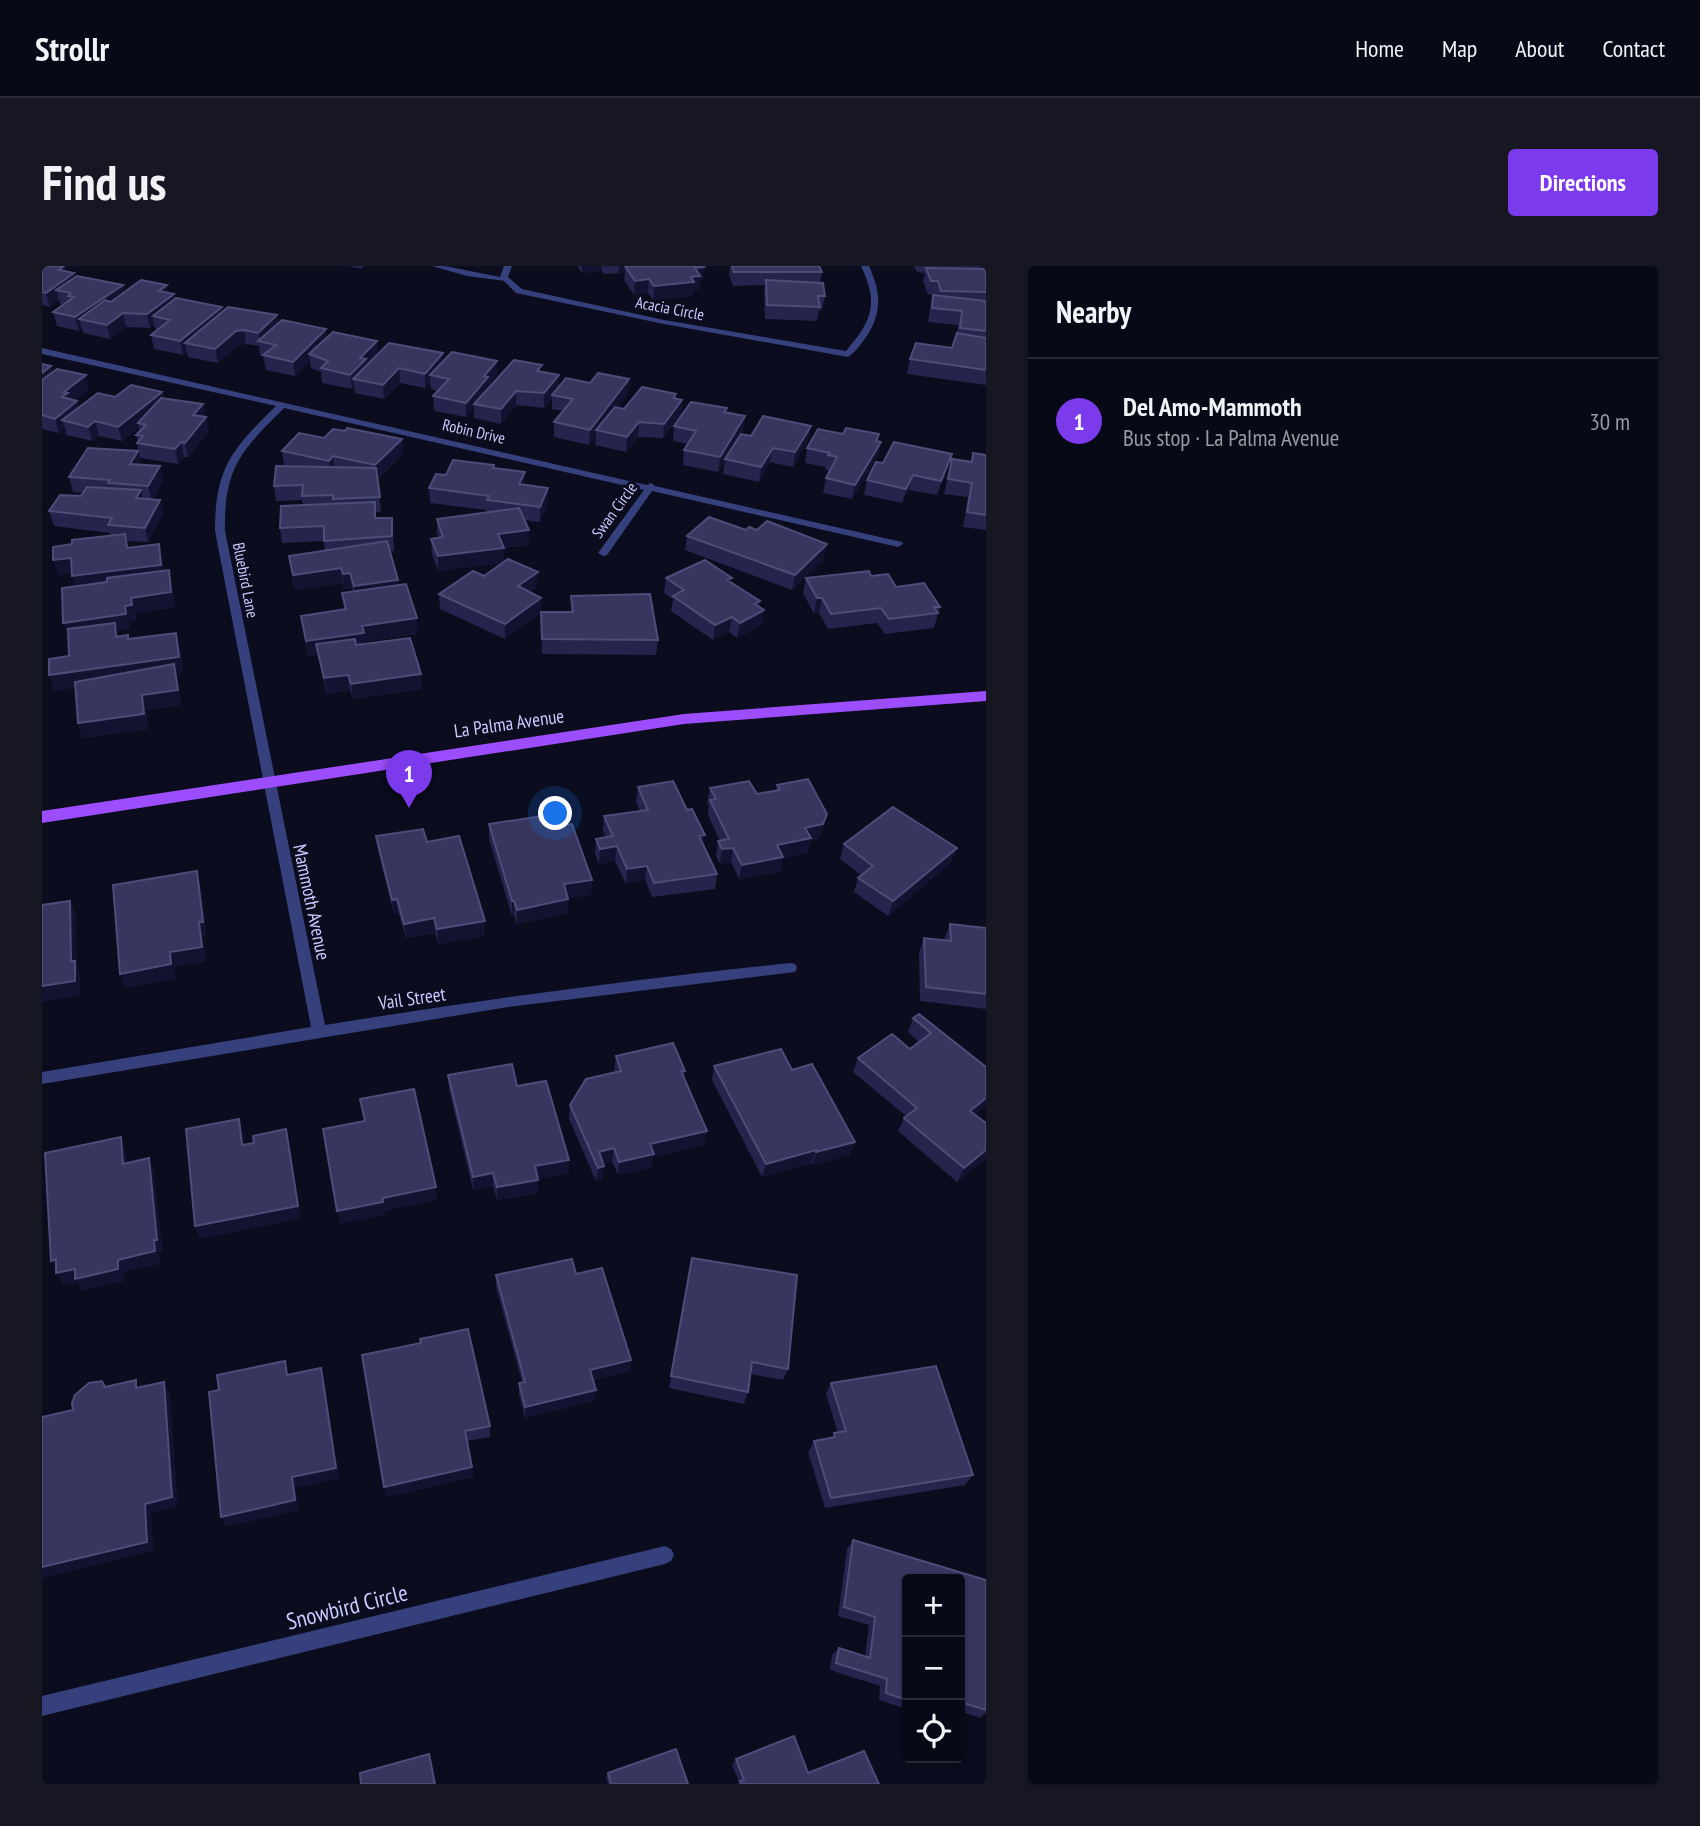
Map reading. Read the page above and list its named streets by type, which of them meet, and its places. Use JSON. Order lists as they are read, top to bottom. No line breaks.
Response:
{"streets":{"main road":["La Palma Avenue"],"street":["Acacia Circle","Robin Drive","Swan Circle","Bluebird Lane","Mammoth Avenue","Vail Street","Snowbird Circle"]},"crossings":[["Robin Drive","Swan Circle"],["Robin Drive","Bluebird Lane"],["Bluebird Lane","La Palma Avenue"],["Bluebird Lane","Mammoth Avenue"],["La Palma Avenue","Mammoth Avenue"],["Mammoth Avenue","Vail Street"]],"page":{"header":"Strollr","nav":["Home","Map","About","Contact"],"buttons":"Directions","title":"Find us","heading":"Nearby","list":[{"mark":"1","name":"Del Amo-Mammoth","note":"Bus stop · La Palma Avenue","value":"30 m"}],"pins":"1","map_buttons":["+","−"]}}
